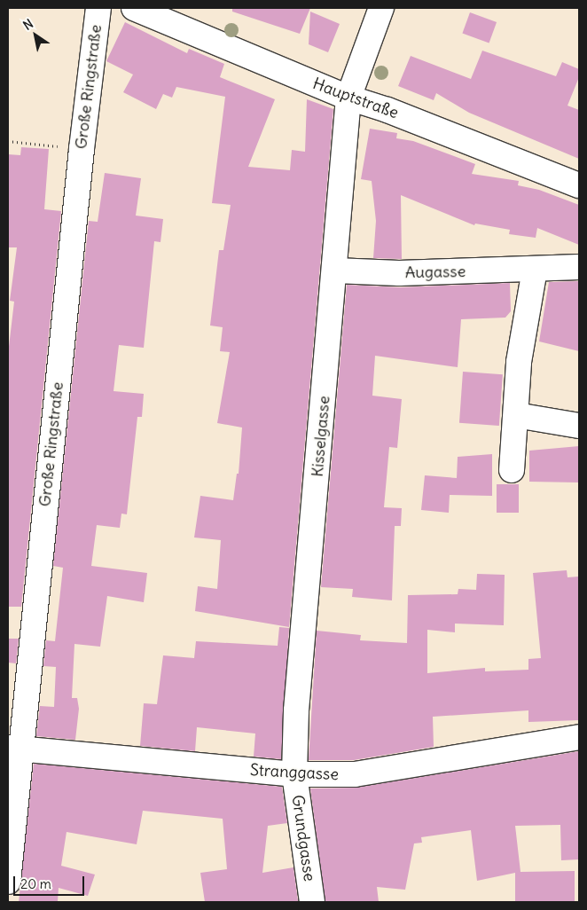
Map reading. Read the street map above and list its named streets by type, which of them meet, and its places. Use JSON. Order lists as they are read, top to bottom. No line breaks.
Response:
{"streets":{"street":["Große Ringstraße","Hauptstraße","Augasse","Kisselgasse","Stranggasse","Grundgasse"]},"crossings":[["Große Ringstraße","Stranggasse"],["Hauptstraße","Kisselgasse"],["Augasse","Kisselgasse"],["Kisselgasse","Stranggasse"],["Kisselgasse","Grundgasse"],["Stranggasse","Grundgasse"]],"scale_bar":"20 m","north":"top left"}
